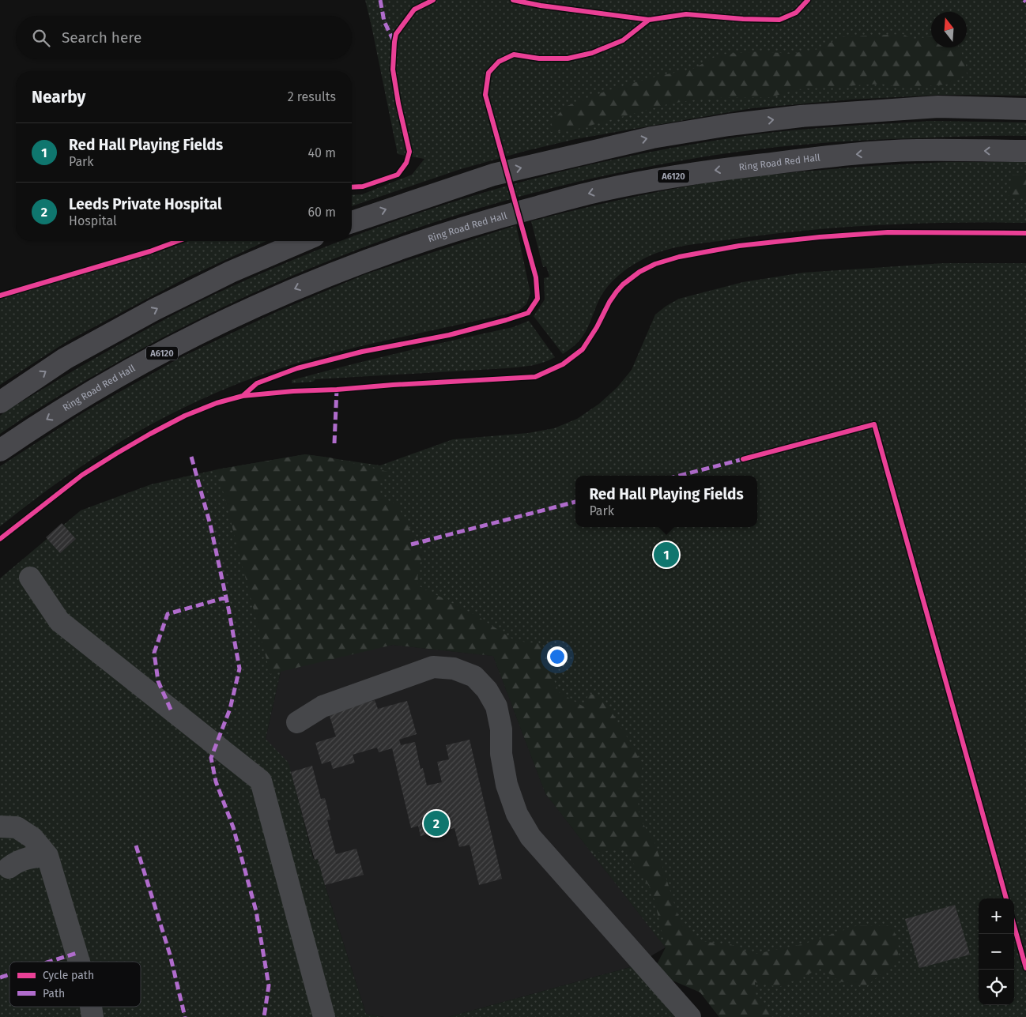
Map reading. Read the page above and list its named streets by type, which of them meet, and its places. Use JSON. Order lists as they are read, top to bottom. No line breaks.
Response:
{"streets":{"highway":["Ring Road Red Hall","A6120"]},"legend":["Cycle path","Path"],"north":"top","page":{"search":"Search here","heading":["Nearby","2 results"],"list":[{"mark":"1","name":"Red Hall Playing Fields","note":"Park","value":"40 m"},{"mark":"2","name":"Leeds Private Hospital","note":"Hospital","value":"60 m"}],"popup":["Red Hall Playing Fields","Park"],"pins":["1","2"],"map_buttons":["+","−"]}}
